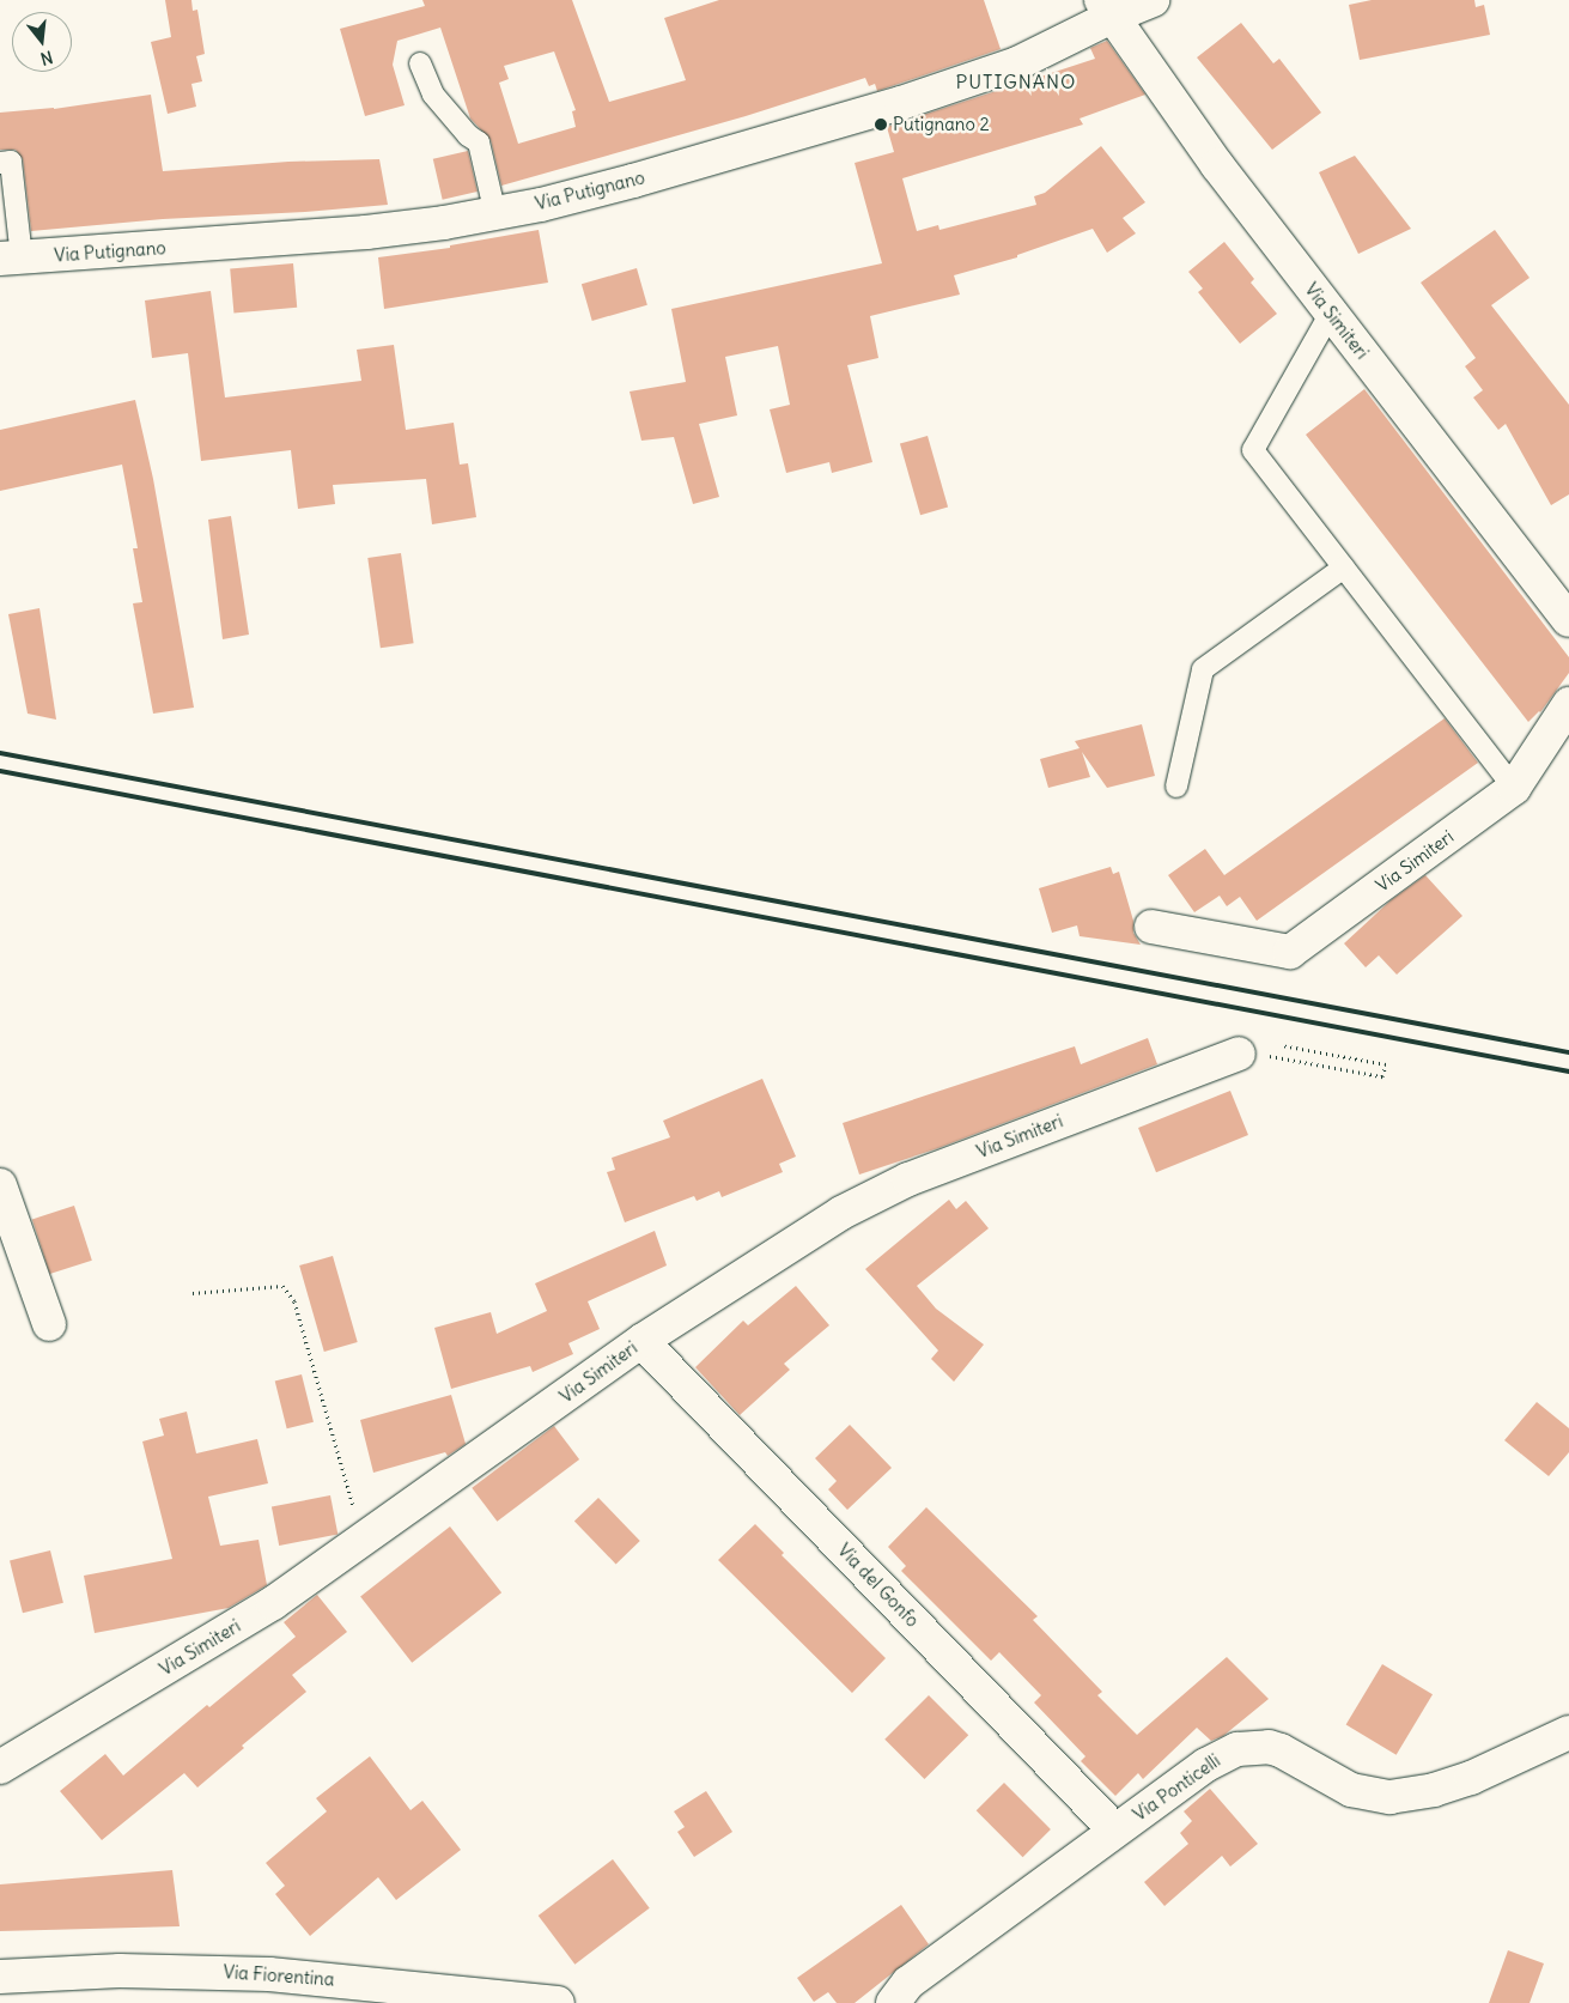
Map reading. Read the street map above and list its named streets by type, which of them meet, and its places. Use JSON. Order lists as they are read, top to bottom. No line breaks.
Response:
{"streets":{"street":["Via Putignano","Via Simiteri","Via del Gonfo","Via Ponticelli","Via Fiorentina"]},"crossings":[["Via Putignano","Via Simiteri"],["Via Simiteri","Via del Gonfo"],["Via del Gonfo","Via Ponticelli"]],"districts":["PUTIGNANO"],"places":["Putignano 2"],"north":"bottom"}
